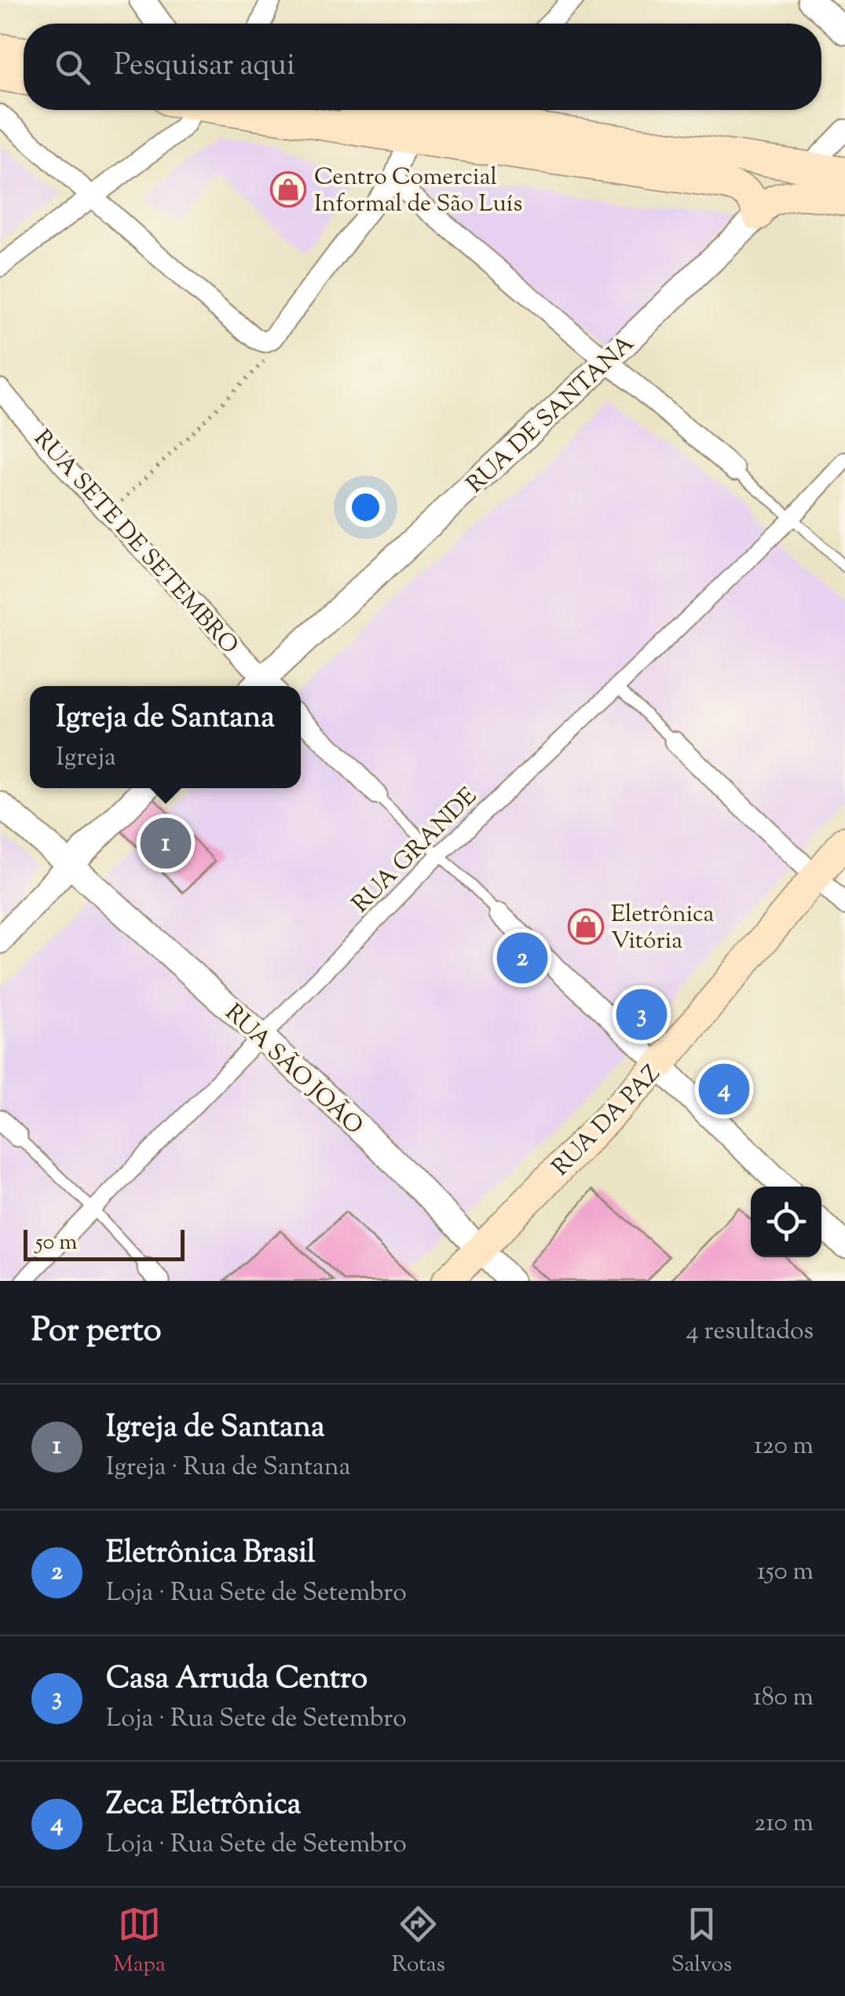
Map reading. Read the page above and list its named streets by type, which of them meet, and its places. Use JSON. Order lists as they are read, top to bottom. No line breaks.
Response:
{"streets":{"main road":["RUA DA PAZ"],"street":["RUA DE SANTANA","RUA SETE DE SETEMBRO","RUA GRANDE","RUA SÃO JOÃO"]},"crossings":[["RUA GRANDE","RUA SÃO JOÃO"],["RUA SÃO JOÃO","RUA DA PAZ"]],"places":{"shop":["Centro Comercial Informal de São Luís","Eletrônica Vitória"]},"scale_bar":"50 m","page":{"search":"Pesquisar aqui","popup":["Igreja de Santana","Igreja"],"pins":["1","2","3","4"],"scale":"50 m","heading":["Por perto","4 resultados"],"list":[{"mark":"1","name":"Igreja de Santana","note":"Igreja · Rua de Santana","value":"120 m"},{"mark":"2","name":"Eletrônica Brasil","note":"Loja · Rua Sete de Setembro","value":"150 m"},{"mark":"3","name":"Casa Arruda Centro","note":"Loja · Rua Sete de Setembro","value":"180 m"},{"mark":"4","name":"Zeca Eletrônica","note":"Loja · Rua Sete de Setembro","value":"210 m"}],"nav":["Mapa","Rotas","Salvos"]}}
